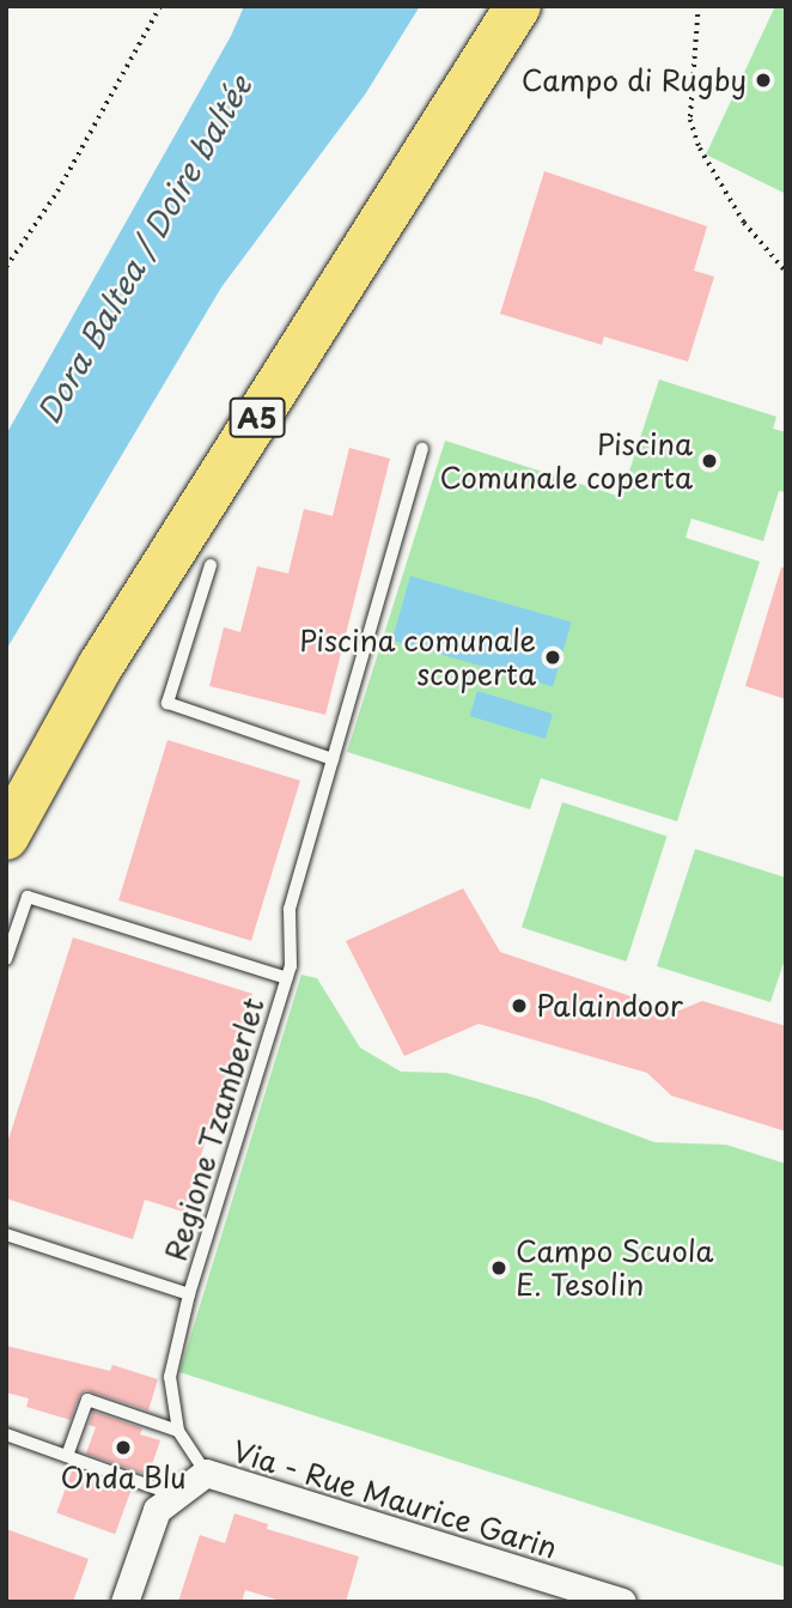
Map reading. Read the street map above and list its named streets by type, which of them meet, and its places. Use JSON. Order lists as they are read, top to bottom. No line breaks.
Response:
{"streets":{"highway":["A5"],"street":["Via - Rue Maurice Garin"],"lane":["Regione Tzamberlet"]},"crossings":[["Regione Tzamberlet","Via - Rue Maurice Garin"]],"water":["Dora Baltea / Doire baltée"],"places":["Campo di Rugby","Piscina Comunale coperta","Piscina comunale scoperta","Palaindoor","Campo Scuola E. Tesolin","Onda Blu"]}
